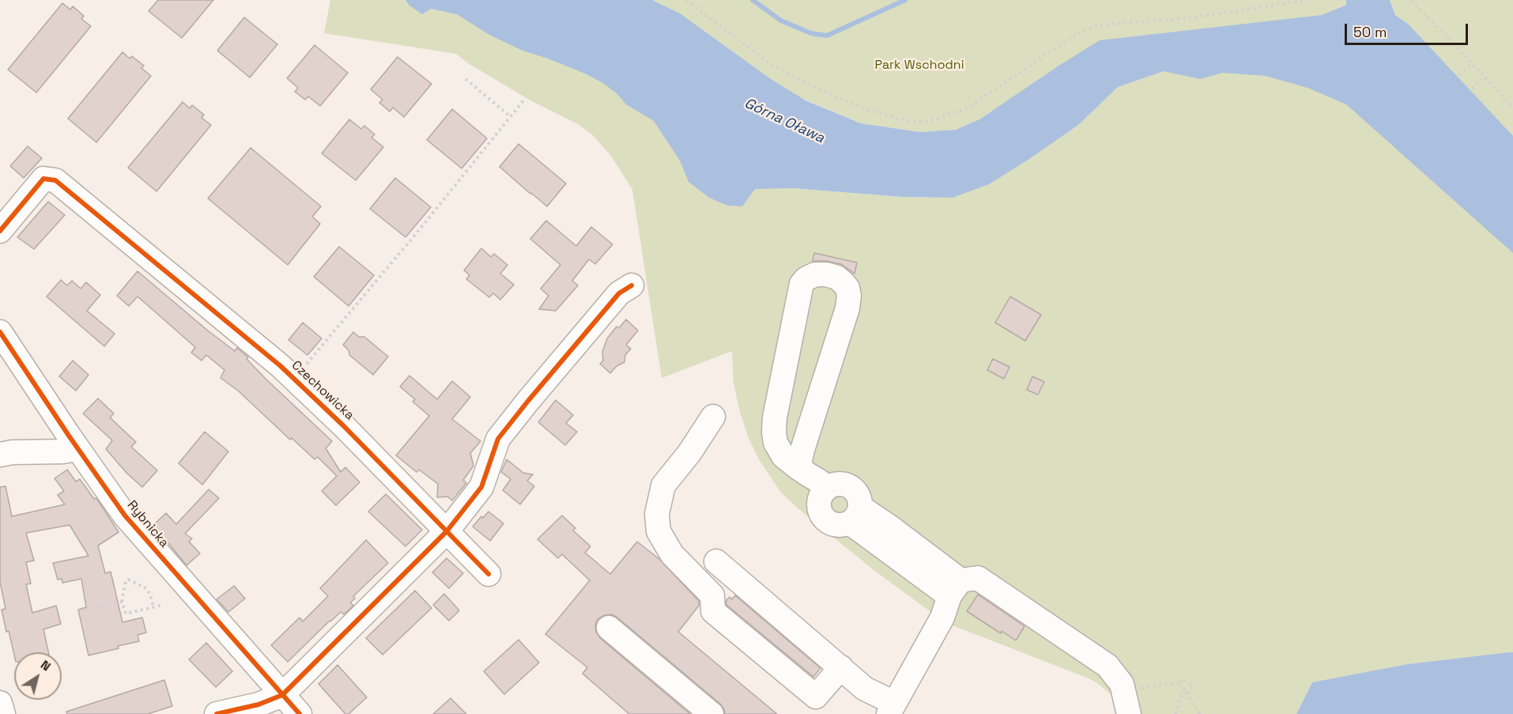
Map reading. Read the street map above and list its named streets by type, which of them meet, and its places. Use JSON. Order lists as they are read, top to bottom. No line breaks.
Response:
{"streets":{"street":["Czechowicka","Rybnicka"]},"water":["Górna Oława"],"parks":["Park Wschodni"],"scale_bar":"50 m","north":"top right"}
